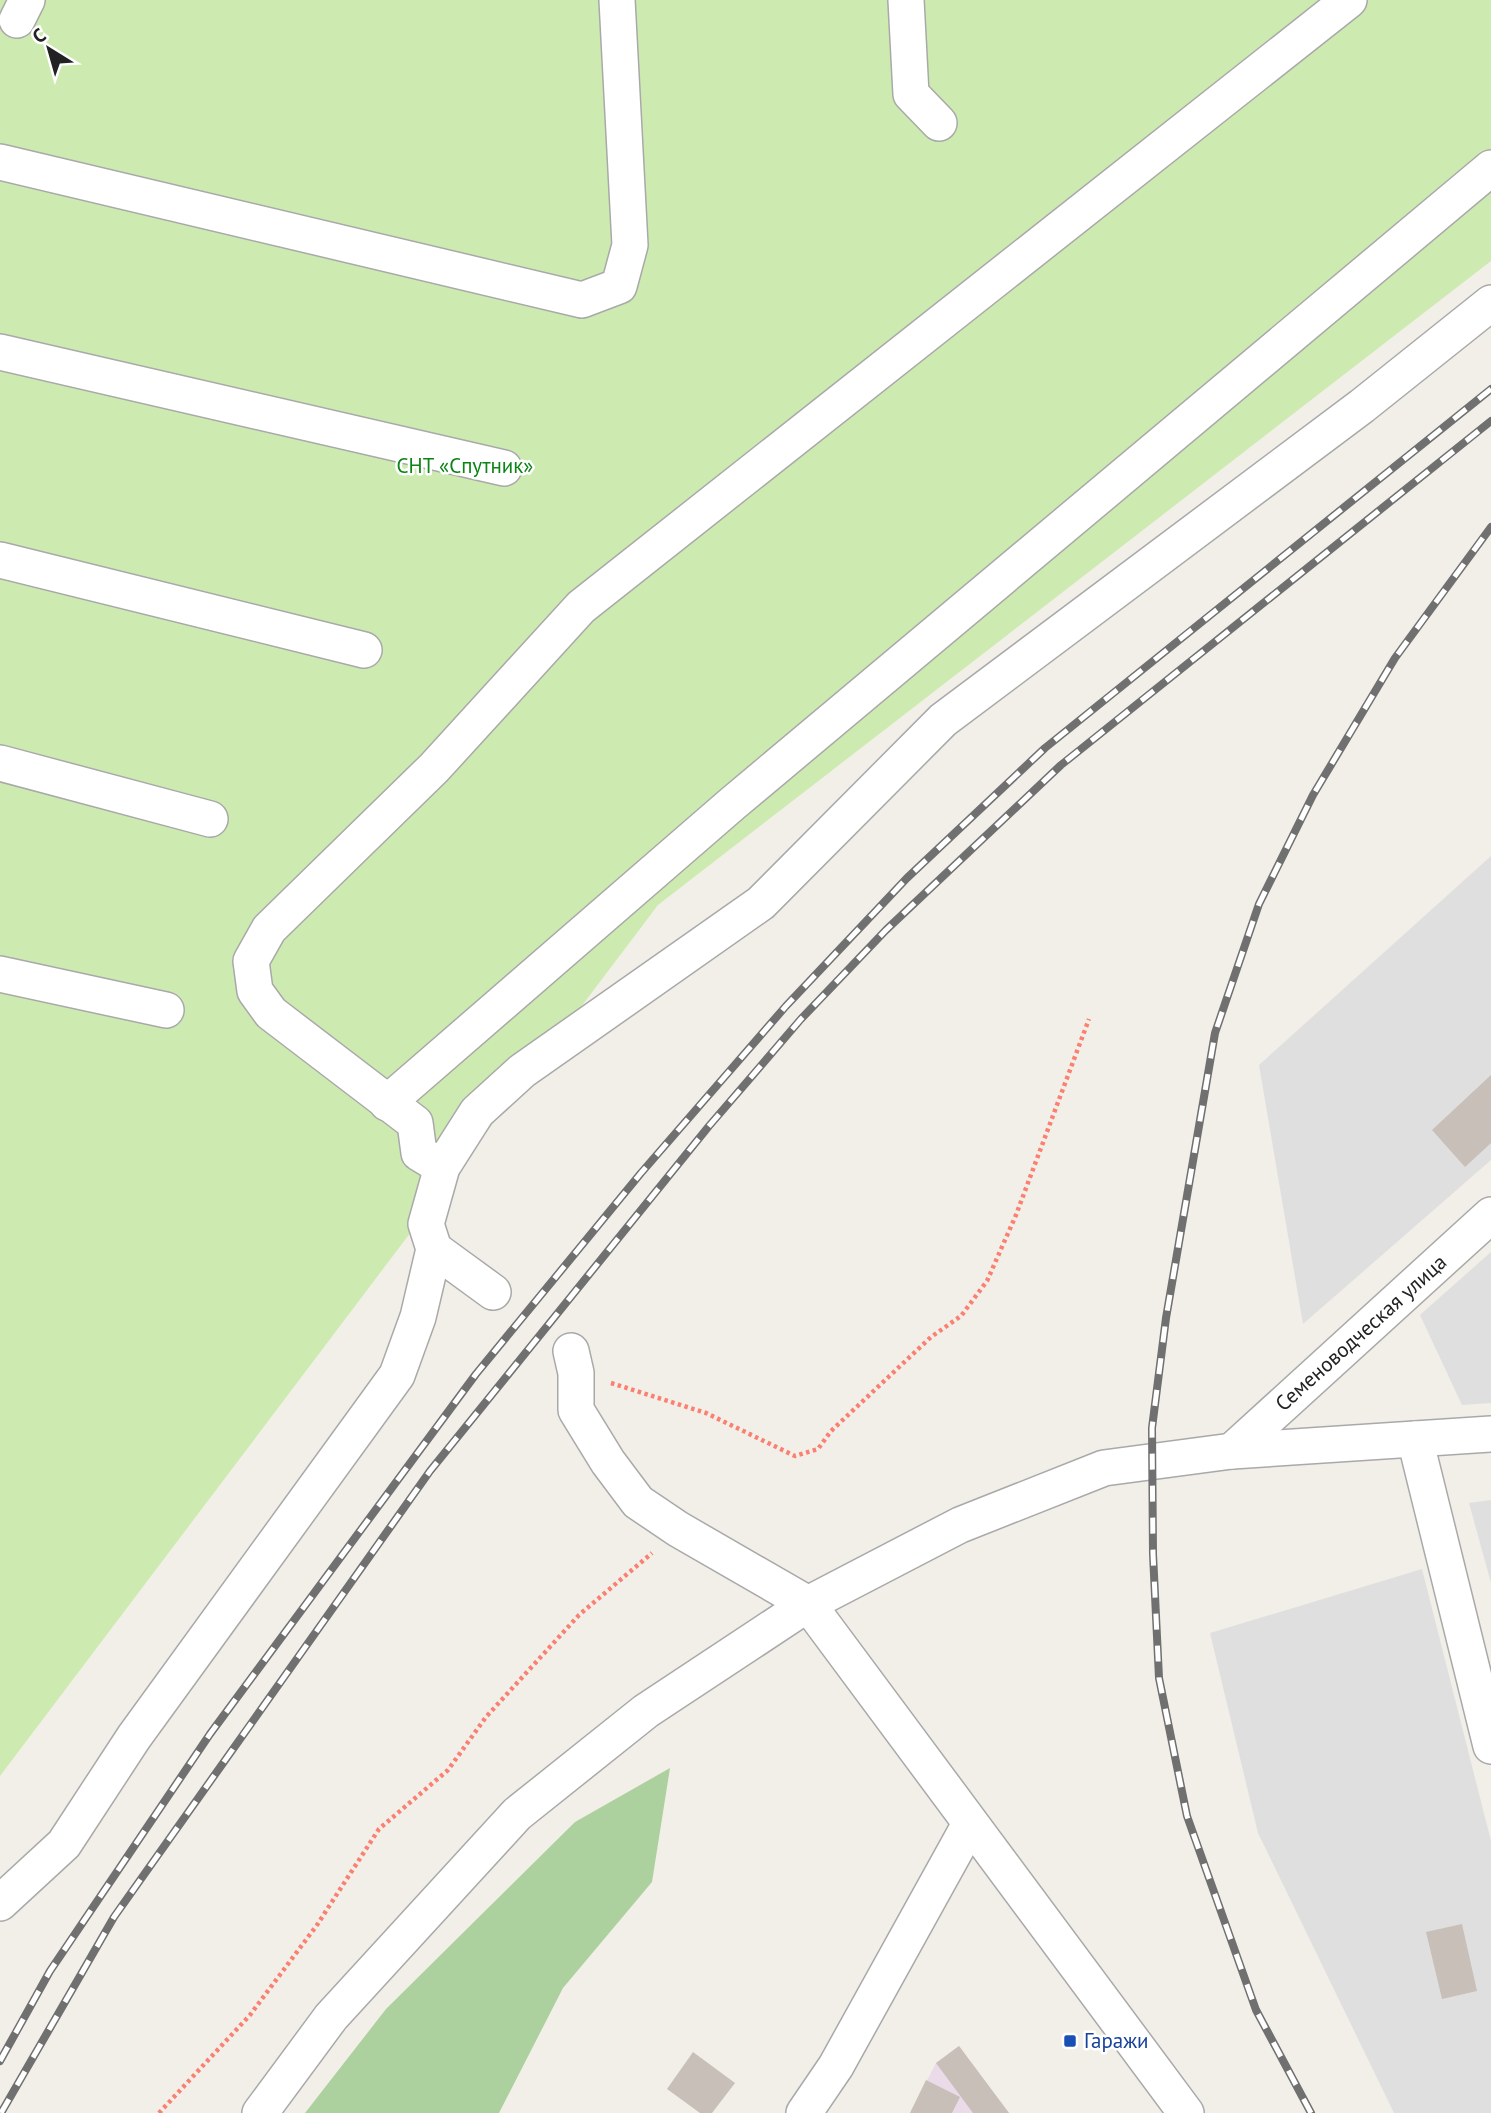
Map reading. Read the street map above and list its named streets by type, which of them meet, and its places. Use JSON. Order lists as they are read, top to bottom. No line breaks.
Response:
{"streets":{"street":["Семеноводческая улица"]},"parks":["СНТ «Спутник»"],"places":{"transit":["Гаражи"]},"north":"top left"}
